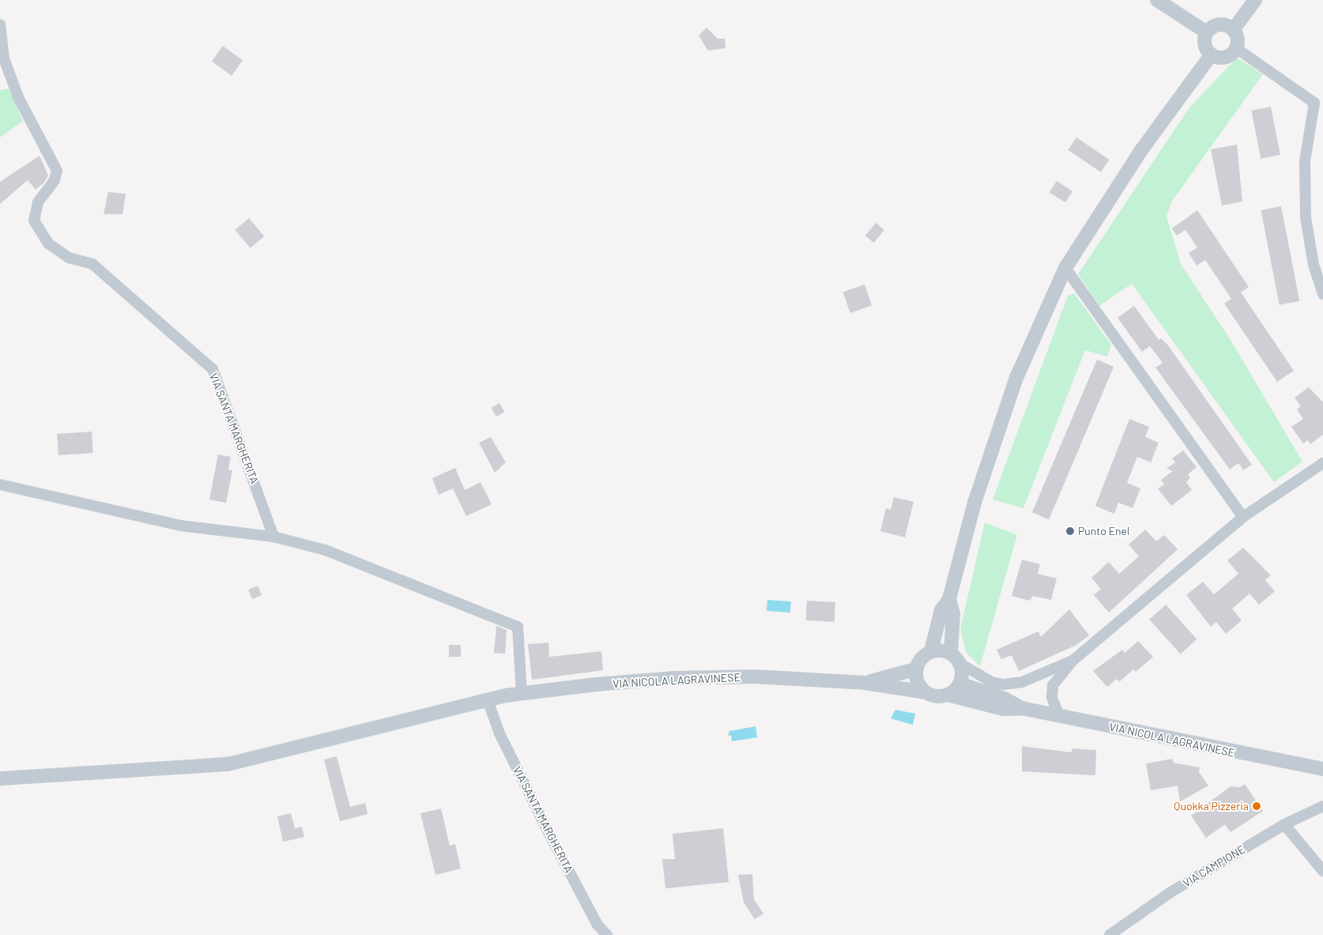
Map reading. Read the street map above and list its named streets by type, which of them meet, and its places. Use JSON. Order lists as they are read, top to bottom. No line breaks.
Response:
{"streets":{"street":["VIA SANTA MARGHERITA","VIA NICOLA LAGRAVINESE","VIA CAMPIONE"]},"crossings":[["VIA SANTA MARGHERITA","VIA NICOLA LAGRAVINESE"]],"places":["Punto Enel","Quokka Pizzeria"]}
